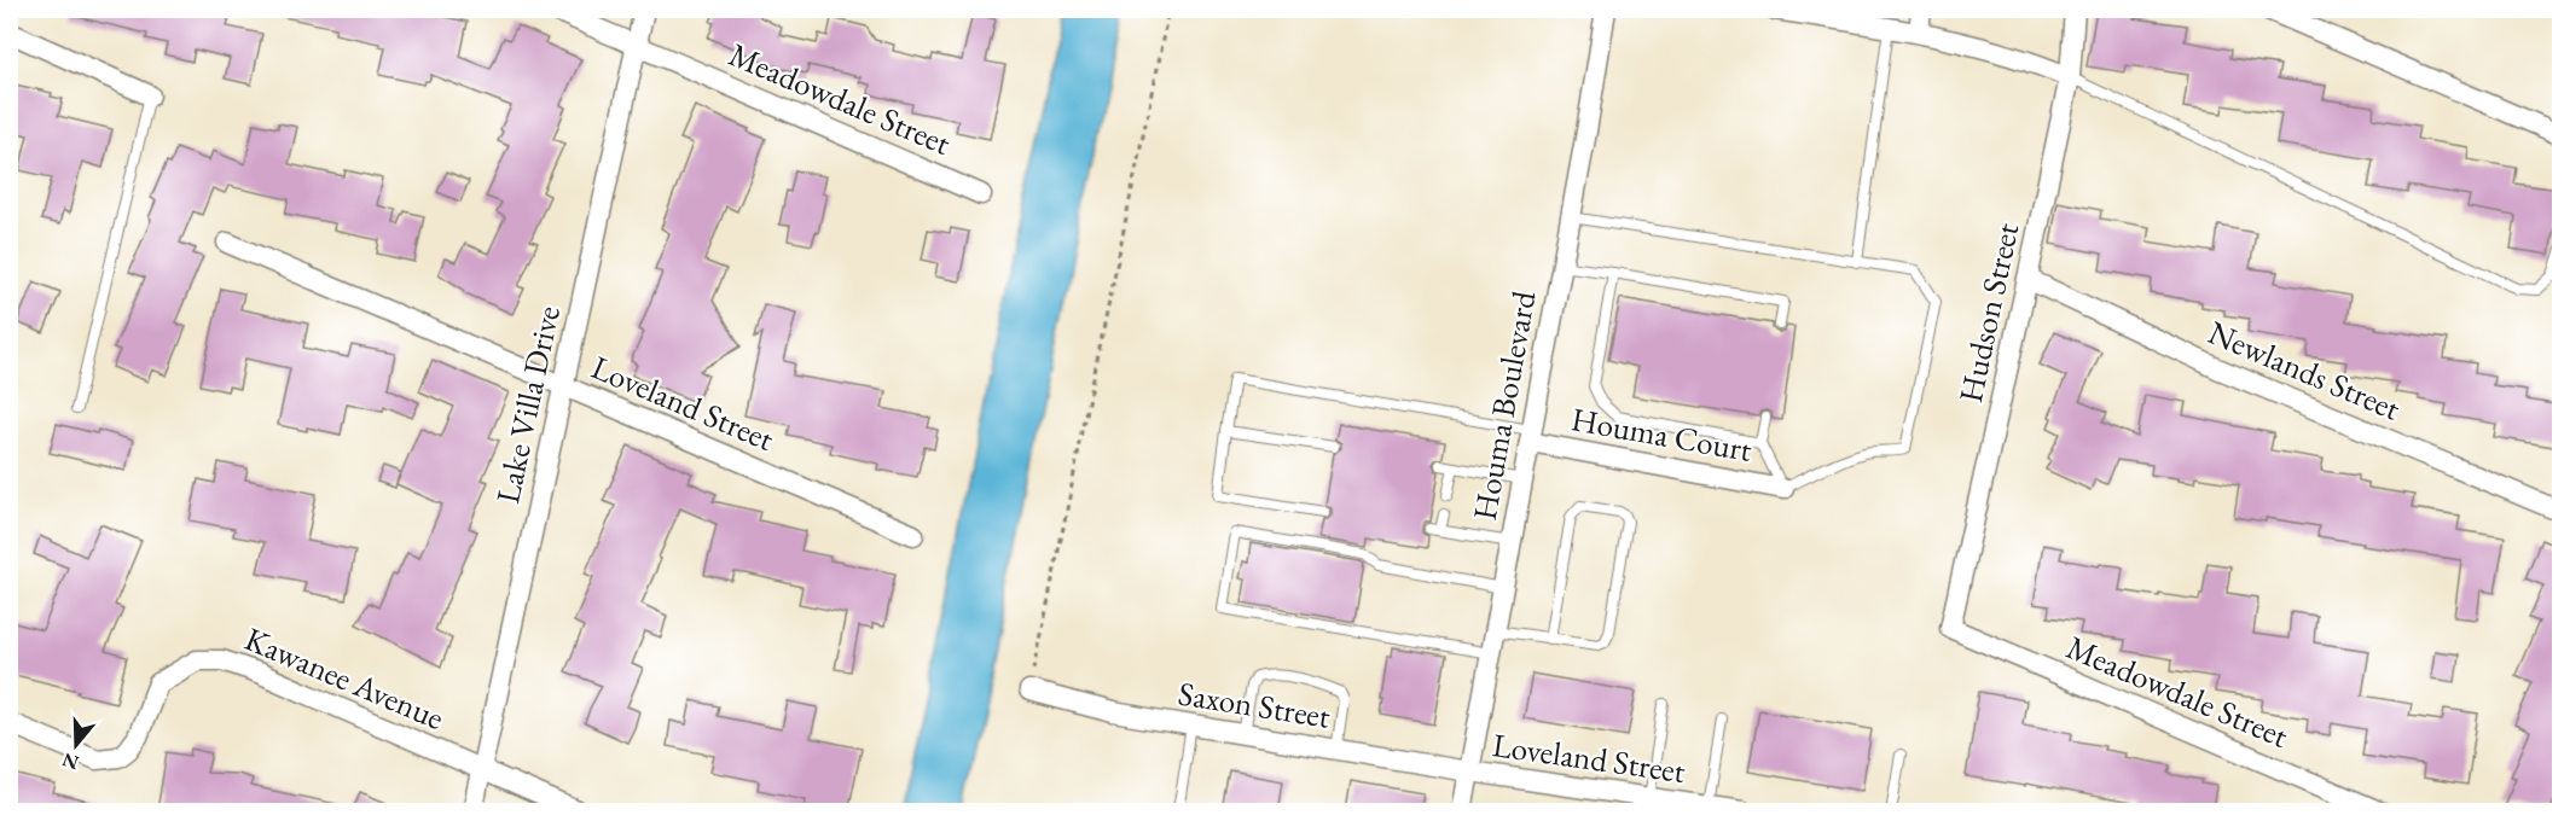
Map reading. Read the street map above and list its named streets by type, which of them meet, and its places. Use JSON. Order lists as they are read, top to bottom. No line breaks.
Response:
{"streets":{"street":["Meadowdale Street","Hudson Street","Newlands Street","Loveland Street","Lake Villa Drive","Houma Boulevard","Houma Court","Kawanee Avenue","Saxon Street"]},"crossings":[["Meadowdale Street","Hudson Street"],["Meadowdale Street","Lake Villa Drive"],["Hudson Street","Newlands Street"],["Loveland Street","Lake Villa Drive"],["Loveland Street","Houma Boulevard"],["Loveland Street","Saxon Street"],["Lake Villa Drive","Kawanee Avenue"],["Houma Boulevard","Houma Court"],["Houma Boulevard","Saxon Street"]],"north":"bottom"}
